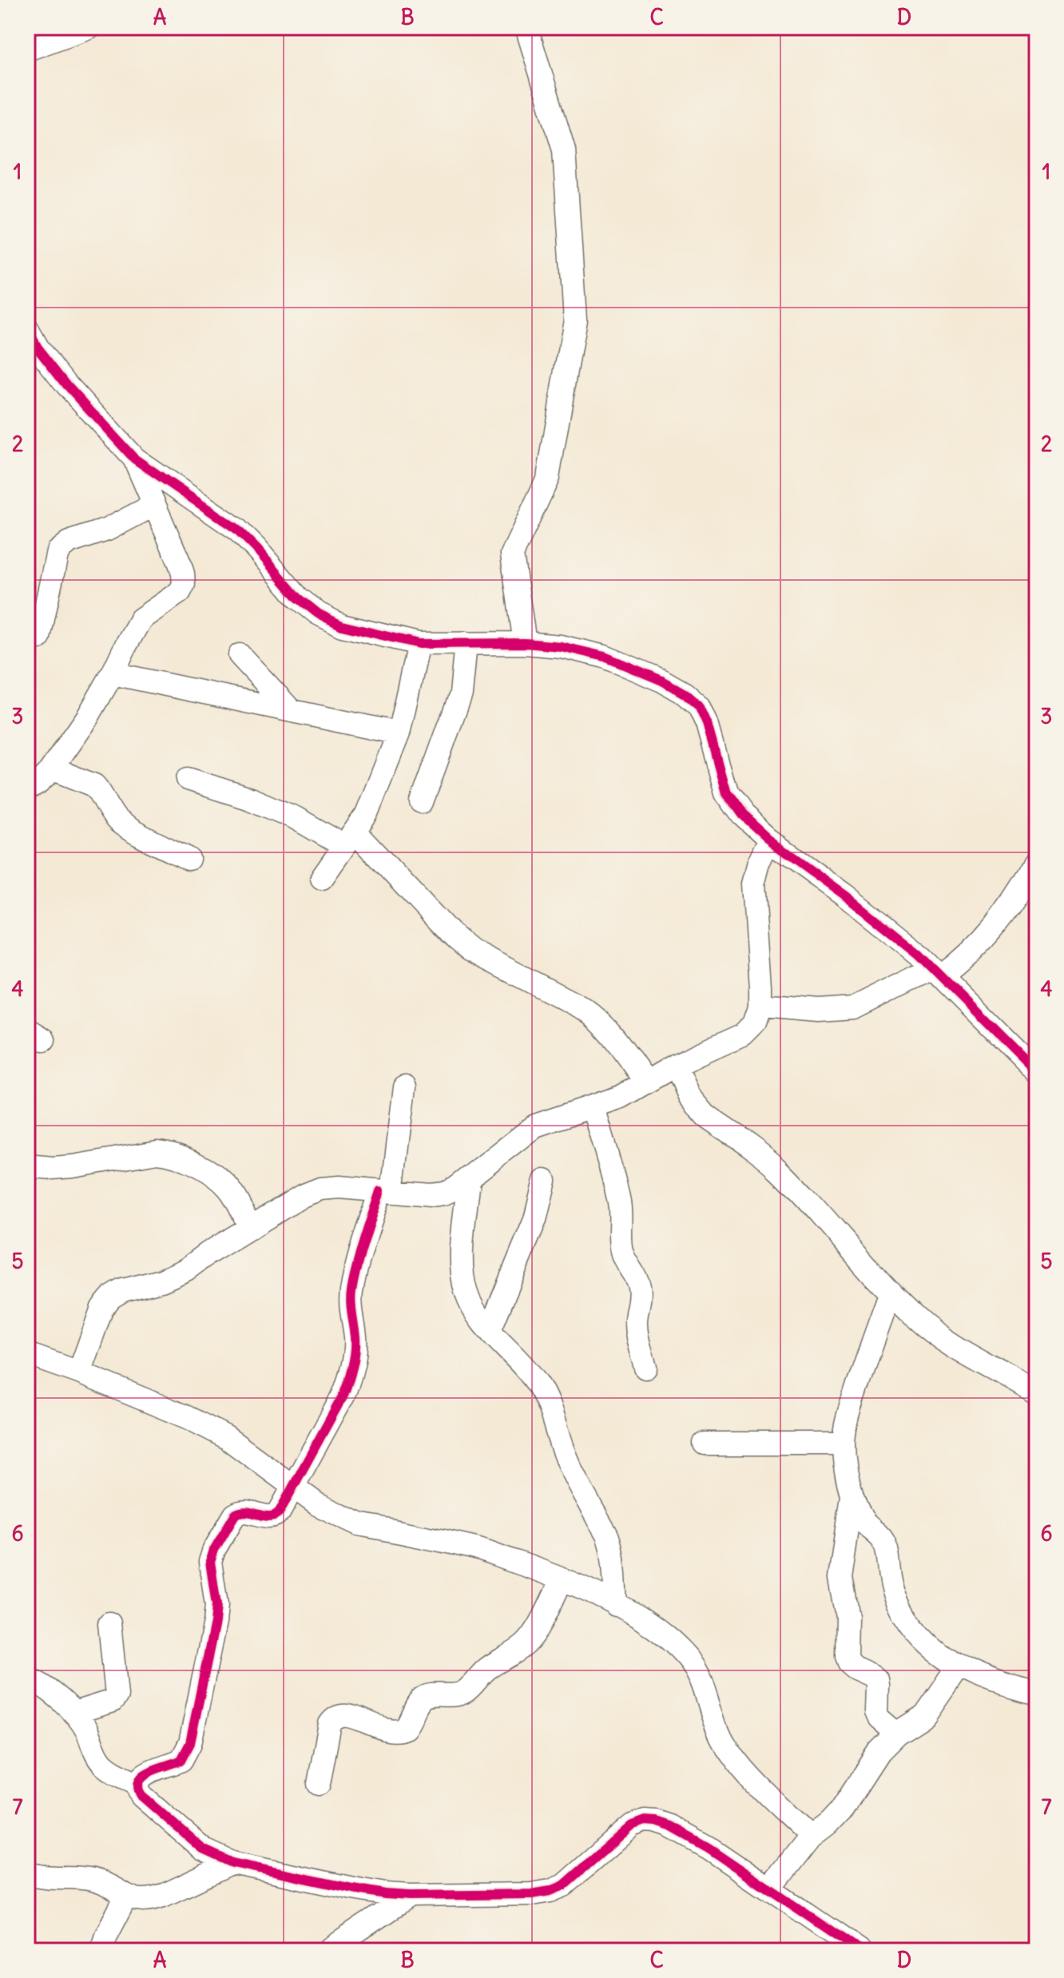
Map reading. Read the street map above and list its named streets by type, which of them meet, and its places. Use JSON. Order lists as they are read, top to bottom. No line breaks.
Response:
{"grid":{"columns":["A","B","C","D"],"rows":["1","2","3","4","5","6","7"]}}
